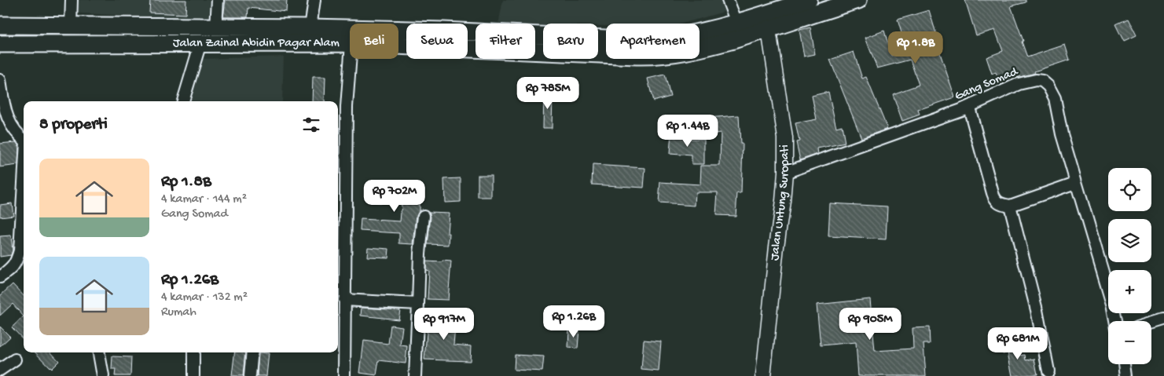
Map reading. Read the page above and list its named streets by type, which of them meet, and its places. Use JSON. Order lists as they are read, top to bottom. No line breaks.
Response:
{"streets":{"highway":["Jalan Zainal Abidin Pagar Alam"],"main road":["Jalan Untung Suropati"],"street":["Gang Somad"]},"crossings":[["Jalan Zainal Abidin Pagar Alam","Jalan Untung Suropati"],["Gang Somad","Jalan Untung Suropati"]],"page":{"chip":["Beli","Sewa","Filter","Baru","Apartemen"],"price":["Rp 1.8B","Rp 785M","Rp 1.44B","Rp 702M","Rp 1.26B","Rp 917M","Rp 905M","Rp 681M"],"heading":"8 properti","list":[{"name":"Rp 1.8B","note":"4 kamar · 144 m² · Gang Somad"},{"name":"Rp 1.26B","note":"4 kamar · 132 m² · Rumah"}],"map_buttons":["+","−"]}}
